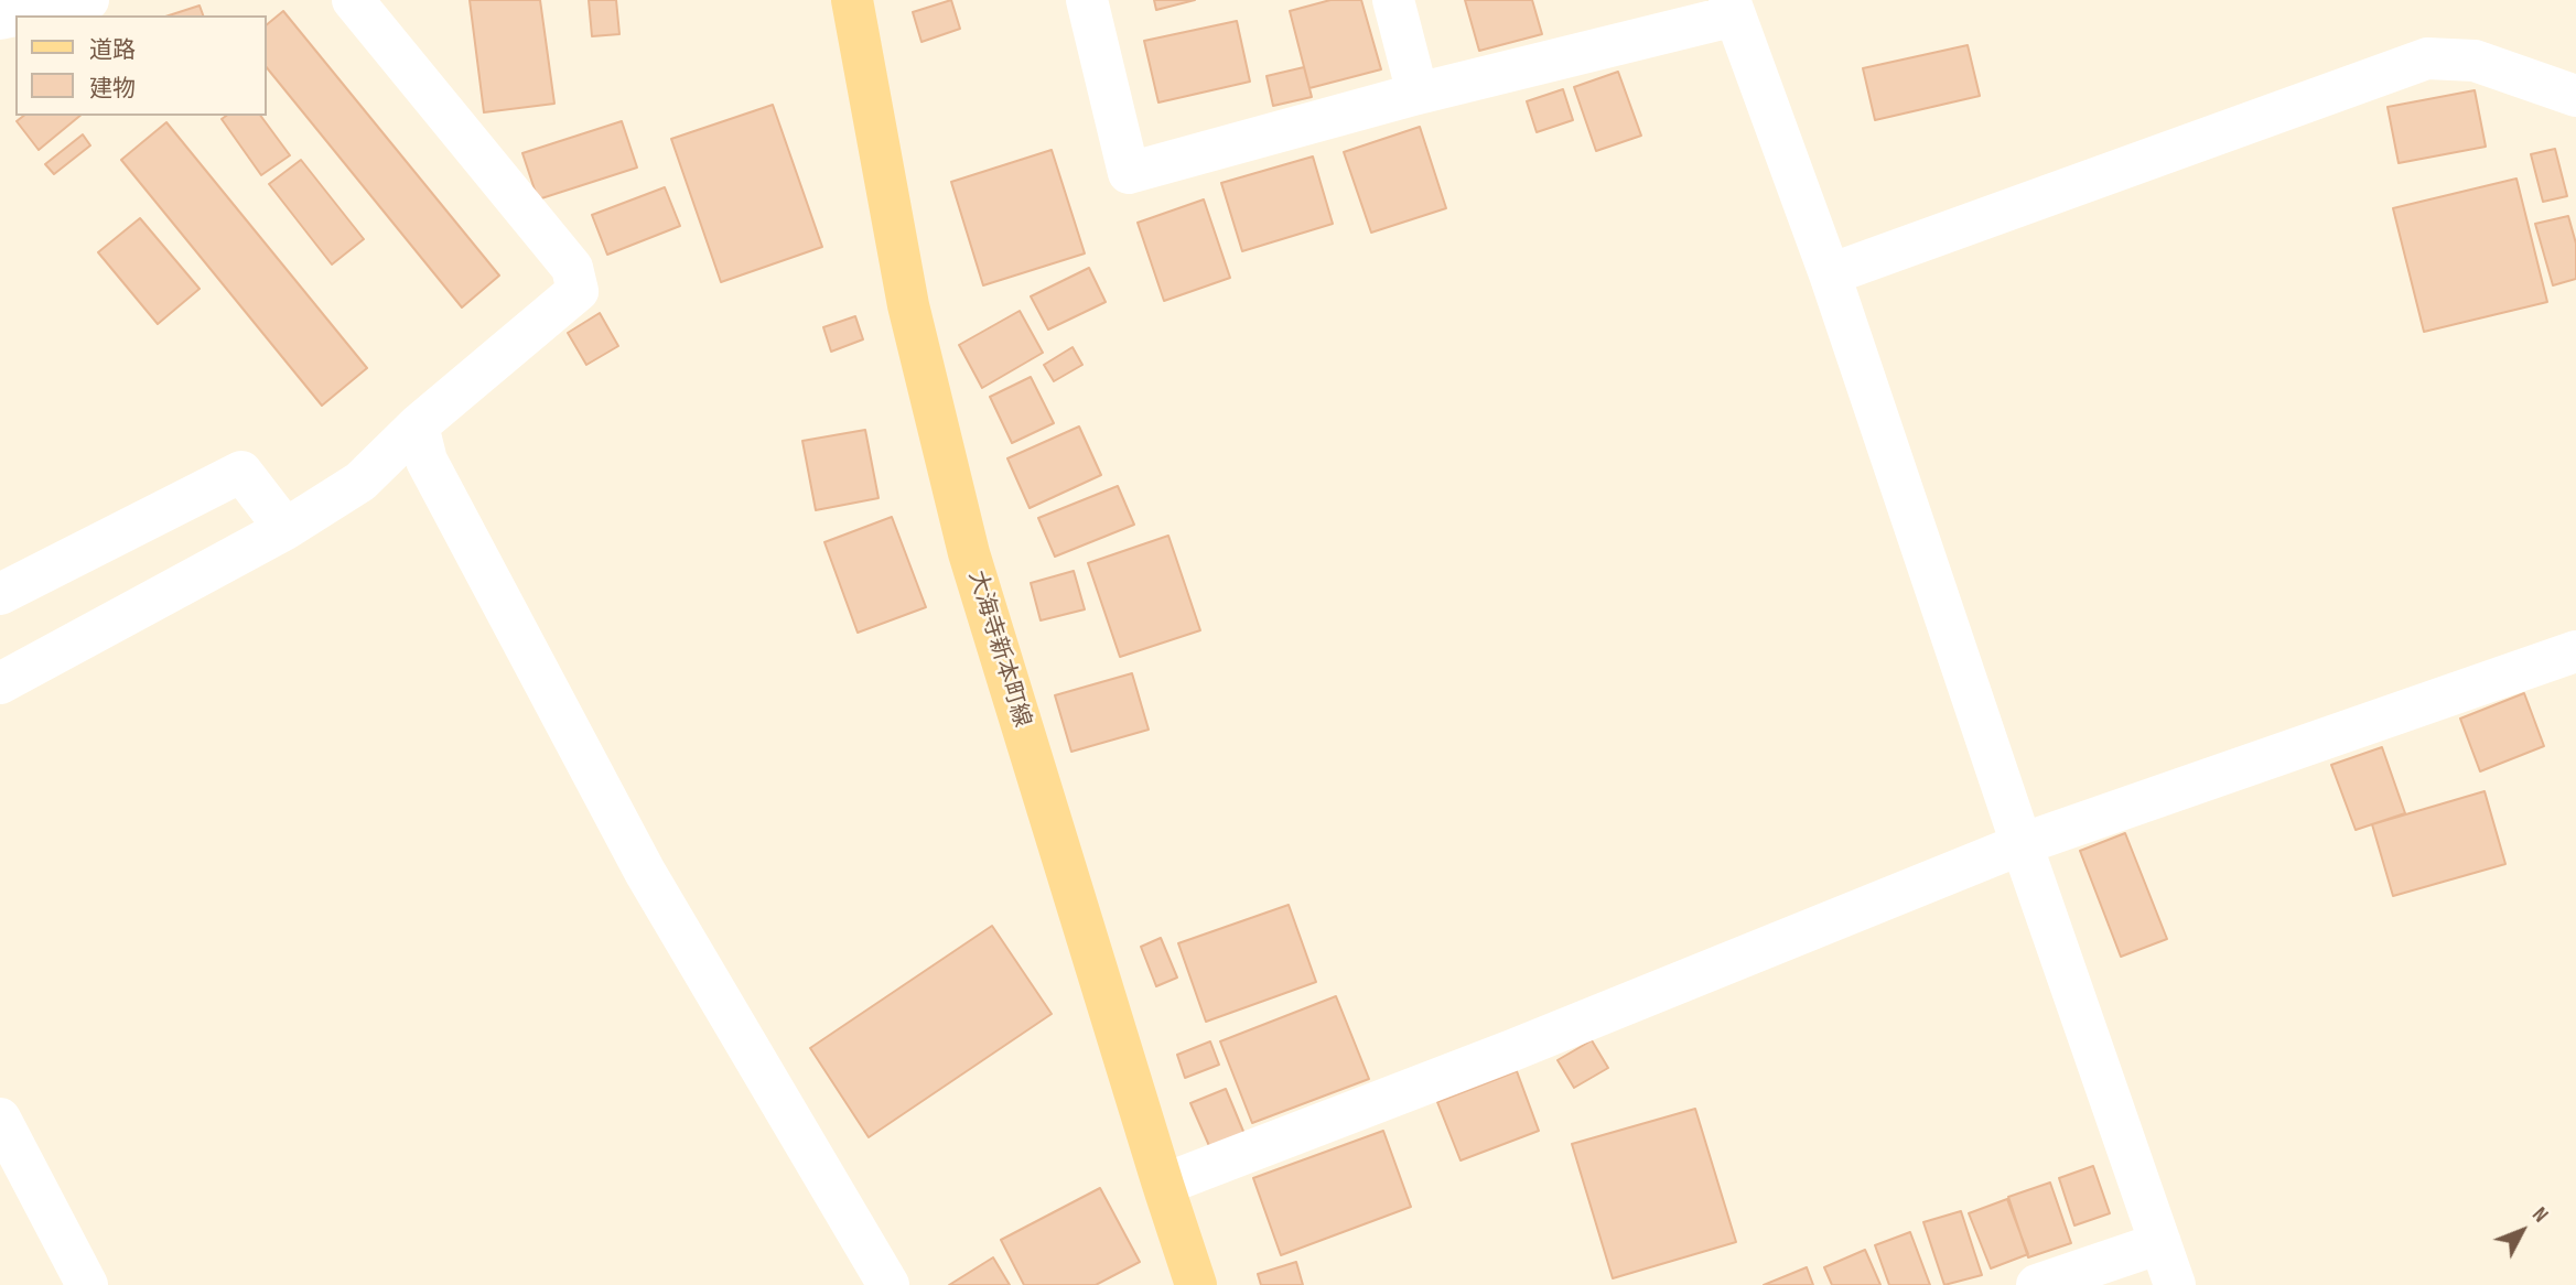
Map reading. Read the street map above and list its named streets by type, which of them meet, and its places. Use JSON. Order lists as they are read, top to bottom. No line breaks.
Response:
{"streets":{"main road":["大海寺新本町線"]},"legend":["道路","建物"],"north":"top right"}
